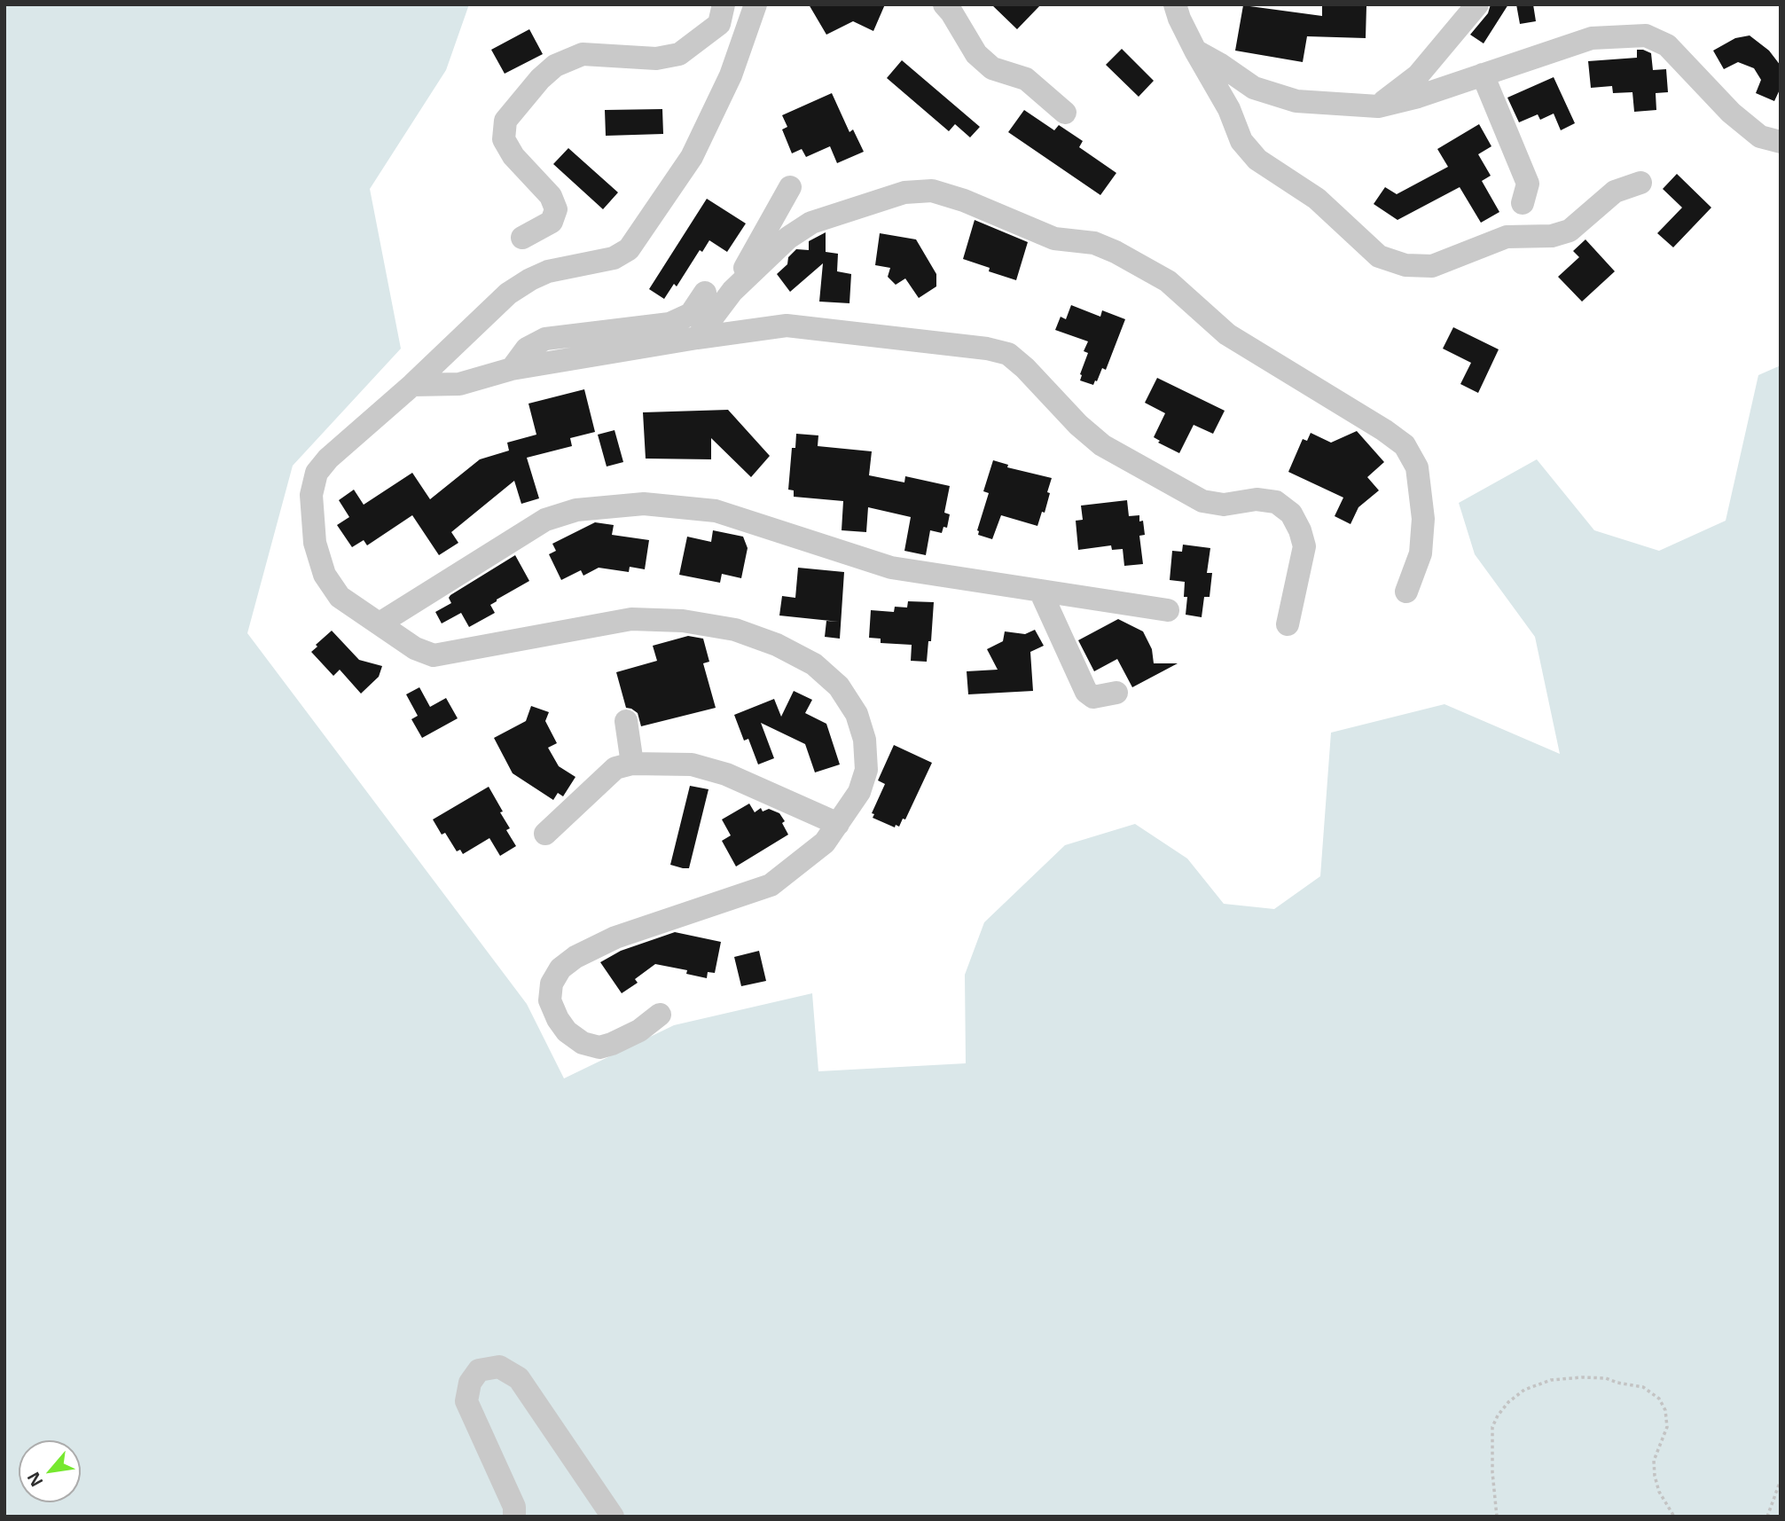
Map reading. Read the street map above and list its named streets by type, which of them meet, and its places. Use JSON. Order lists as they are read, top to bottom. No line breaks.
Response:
{"north":"bottom left"}
